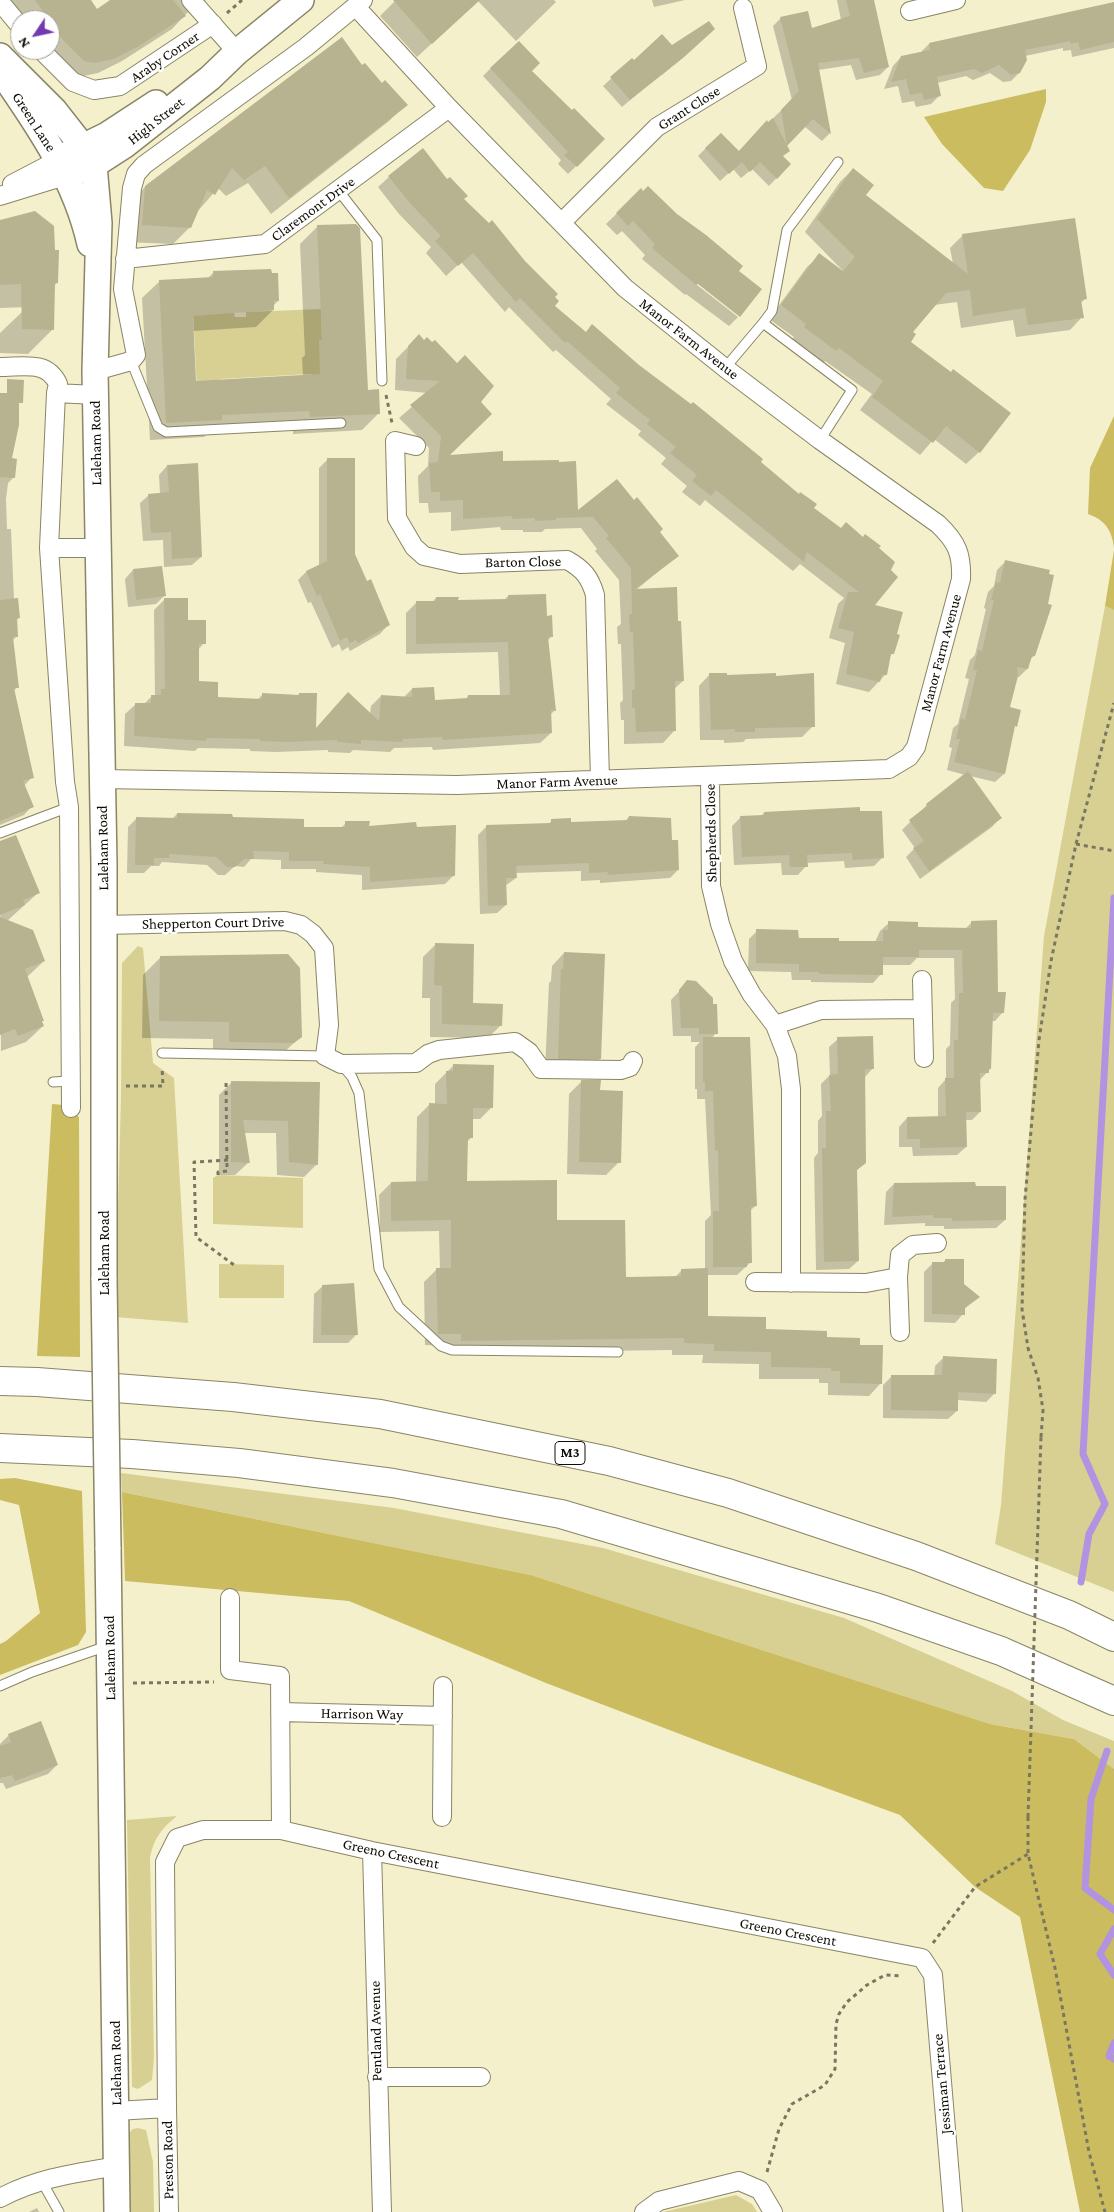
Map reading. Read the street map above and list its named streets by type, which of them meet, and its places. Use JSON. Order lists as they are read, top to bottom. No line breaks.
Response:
{"streets":{"highway":["M3"],"main road":["High Street","Green Lane","Laleham Road"],"street":["Araby Corner","Grant Close","Claremont Drive","Manor Farm Avenue","Barton Close","Shepherds Close","Shepperton Court Drive","Harrison Way","Greeno Crescent","Pentland Avenue","Jessiman Terrace","Preston Road"]},"crossings":[["Grant Close","Manor Farm Avenue"],["High Street","Green Lane"],["High Street","Laleham Road"],["Green Lane","Laleham Road"],["Claremont Drive","Manor Farm Avenue"],["Manor Farm Avenue","Laleham Road"],["Manor Farm Avenue","Barton Close"],["Manor Farm Avenue","Shepherds Close"],["Laleham Road","Shepperton Court Drive"],["Greeno Crescent","Pentland Avenue"],["Greeno Crescent","Jessiman Terrace"],["Greeno Crescent","Preston Road"]],"north":"bottom left"}
